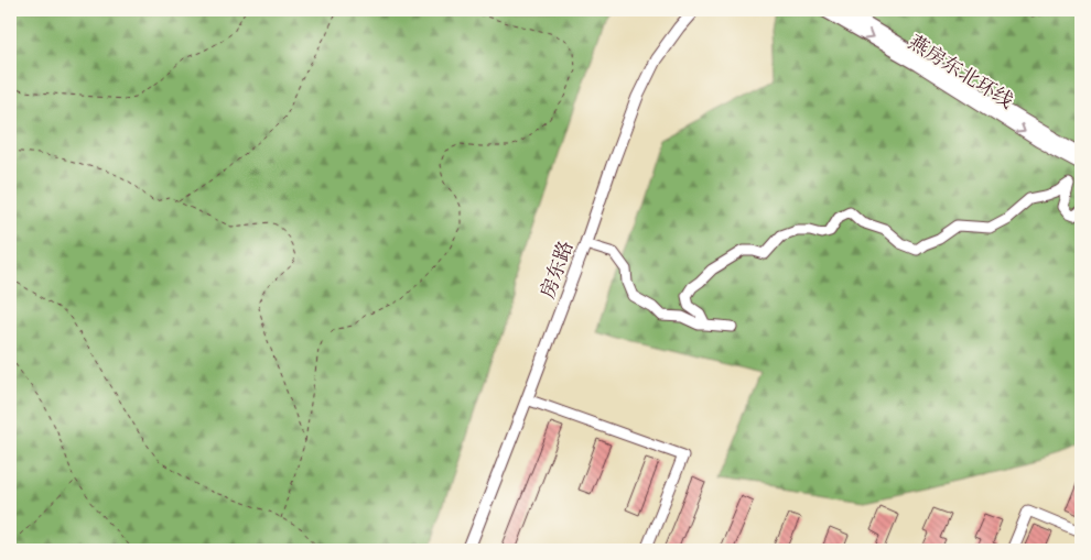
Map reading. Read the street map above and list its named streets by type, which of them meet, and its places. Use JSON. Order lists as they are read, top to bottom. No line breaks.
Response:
{"streets":{"main road":["燕房东北环线","房东路"]}}
